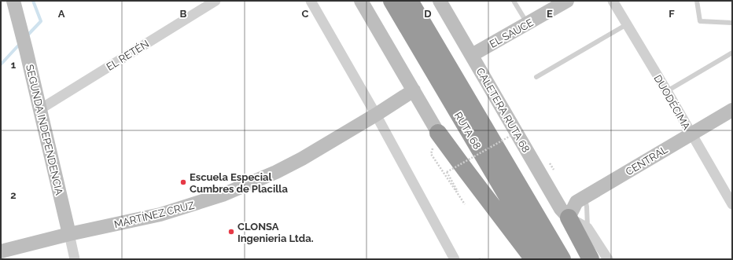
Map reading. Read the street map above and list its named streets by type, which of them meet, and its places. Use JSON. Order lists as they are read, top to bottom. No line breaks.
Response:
{"streets":{"highway":["RUTA 68"],"street":["EL SAUCE","EL RETÉN","DUODÉCIMA","CALETERA RUTA 68","SEGUNDA INDEPENDENCIA","CENTRAL","MARTÍNEZ CRUZ"]},"crossings":[["EL SAUCE","CALETERA RUTA 68"],["EL RETÉN","SEGUNDA INDEPENDENCIA"],["DUODÉCIMA","CENTRAL"],["CALETERA RUTA 68","CENTRAL"],["SEGUNDA INDEPENDENCIA","MARTÍNEZ CRUZ"]],"places":["Escuela Especial Cumbres de Placilla","CLONSA Ingenieria Ltda."],"grid":{"columns":["A","B","C","D","E","F"],"rows":["1","2"]}}
